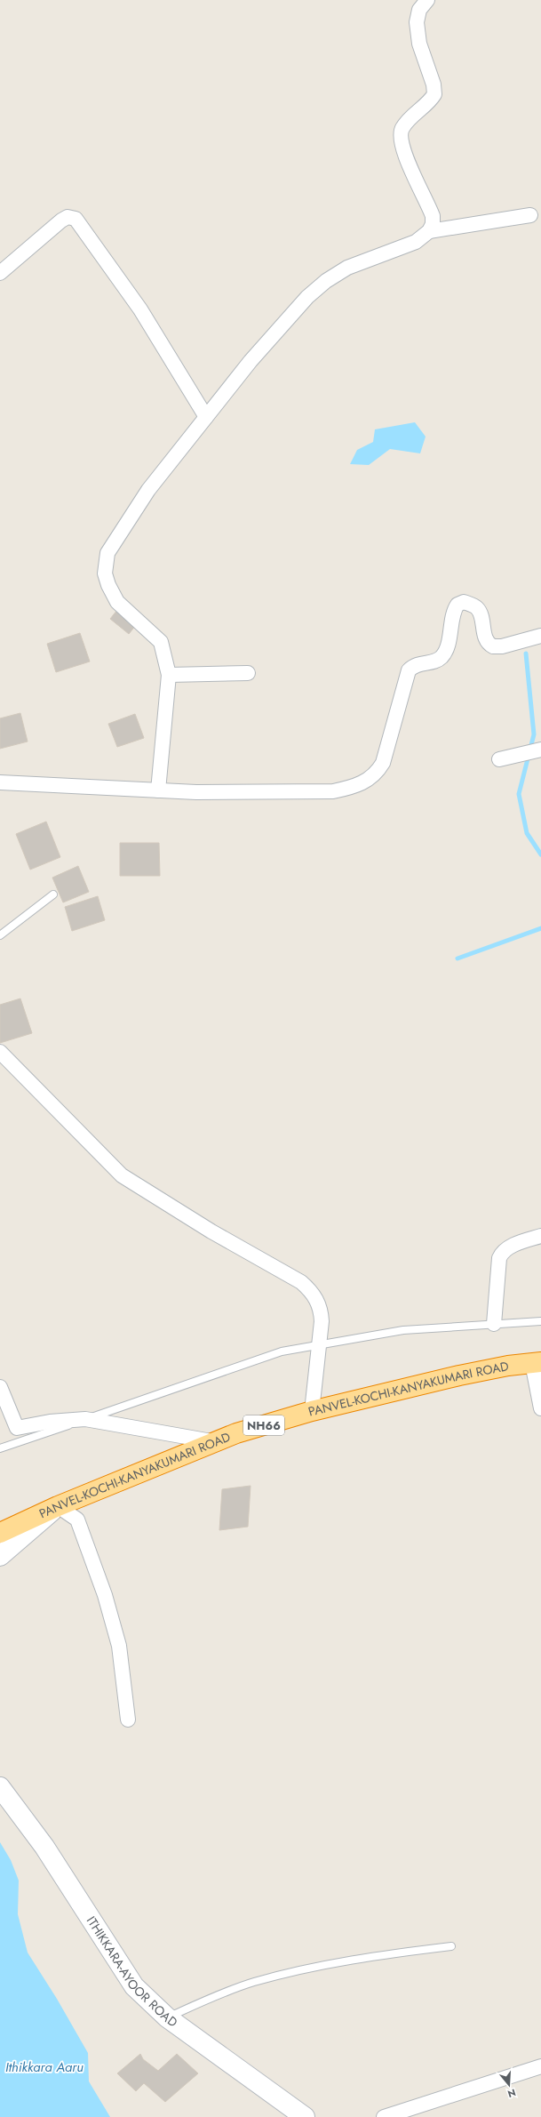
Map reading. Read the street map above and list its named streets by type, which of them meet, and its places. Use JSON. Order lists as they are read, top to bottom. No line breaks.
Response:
{"streets":{"highway":["PANVEL-KOCHI-KANYAKUMARI ROAD","NH66"],"main road":["ITHIKKARA-AYOOR ROAD"]},"water":["Ithikkara Aaru"],"north":"bottom"}
